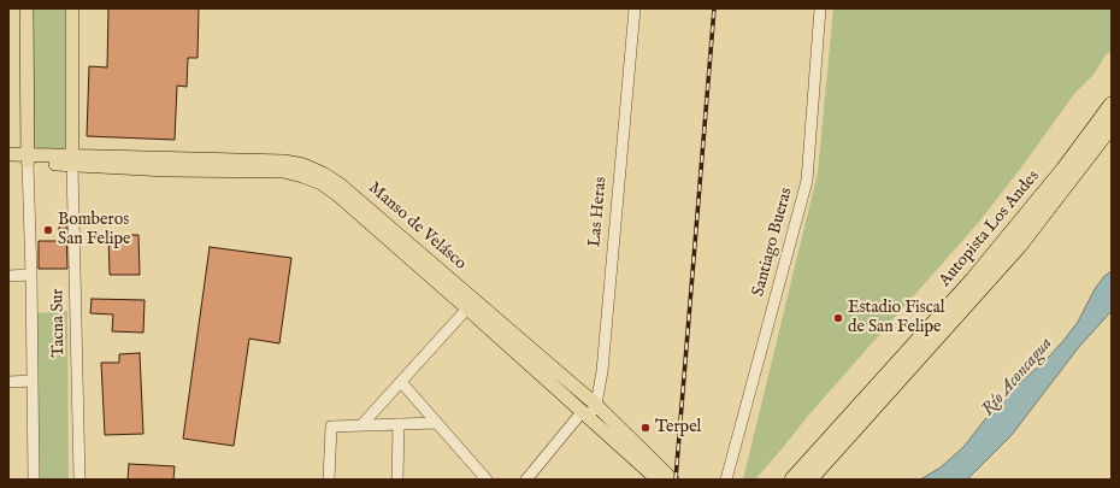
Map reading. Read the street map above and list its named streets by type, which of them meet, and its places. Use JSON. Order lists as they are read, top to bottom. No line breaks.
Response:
{"streets":{"highway":["Autopista Los Andes"],"main road":["Manso de Velásco"],"street":["Las Heras","Santiago Bueras","Tacna Sur"]},"crossings":[["Las Heras","Manso de Velásco"],["Manso de Velásco","Tacna Sur"]],"water":["Río Aconcagua"],"places":["Bomberos San Felipe","Estadio Fiscal de San Felipe","Terpel"]}
